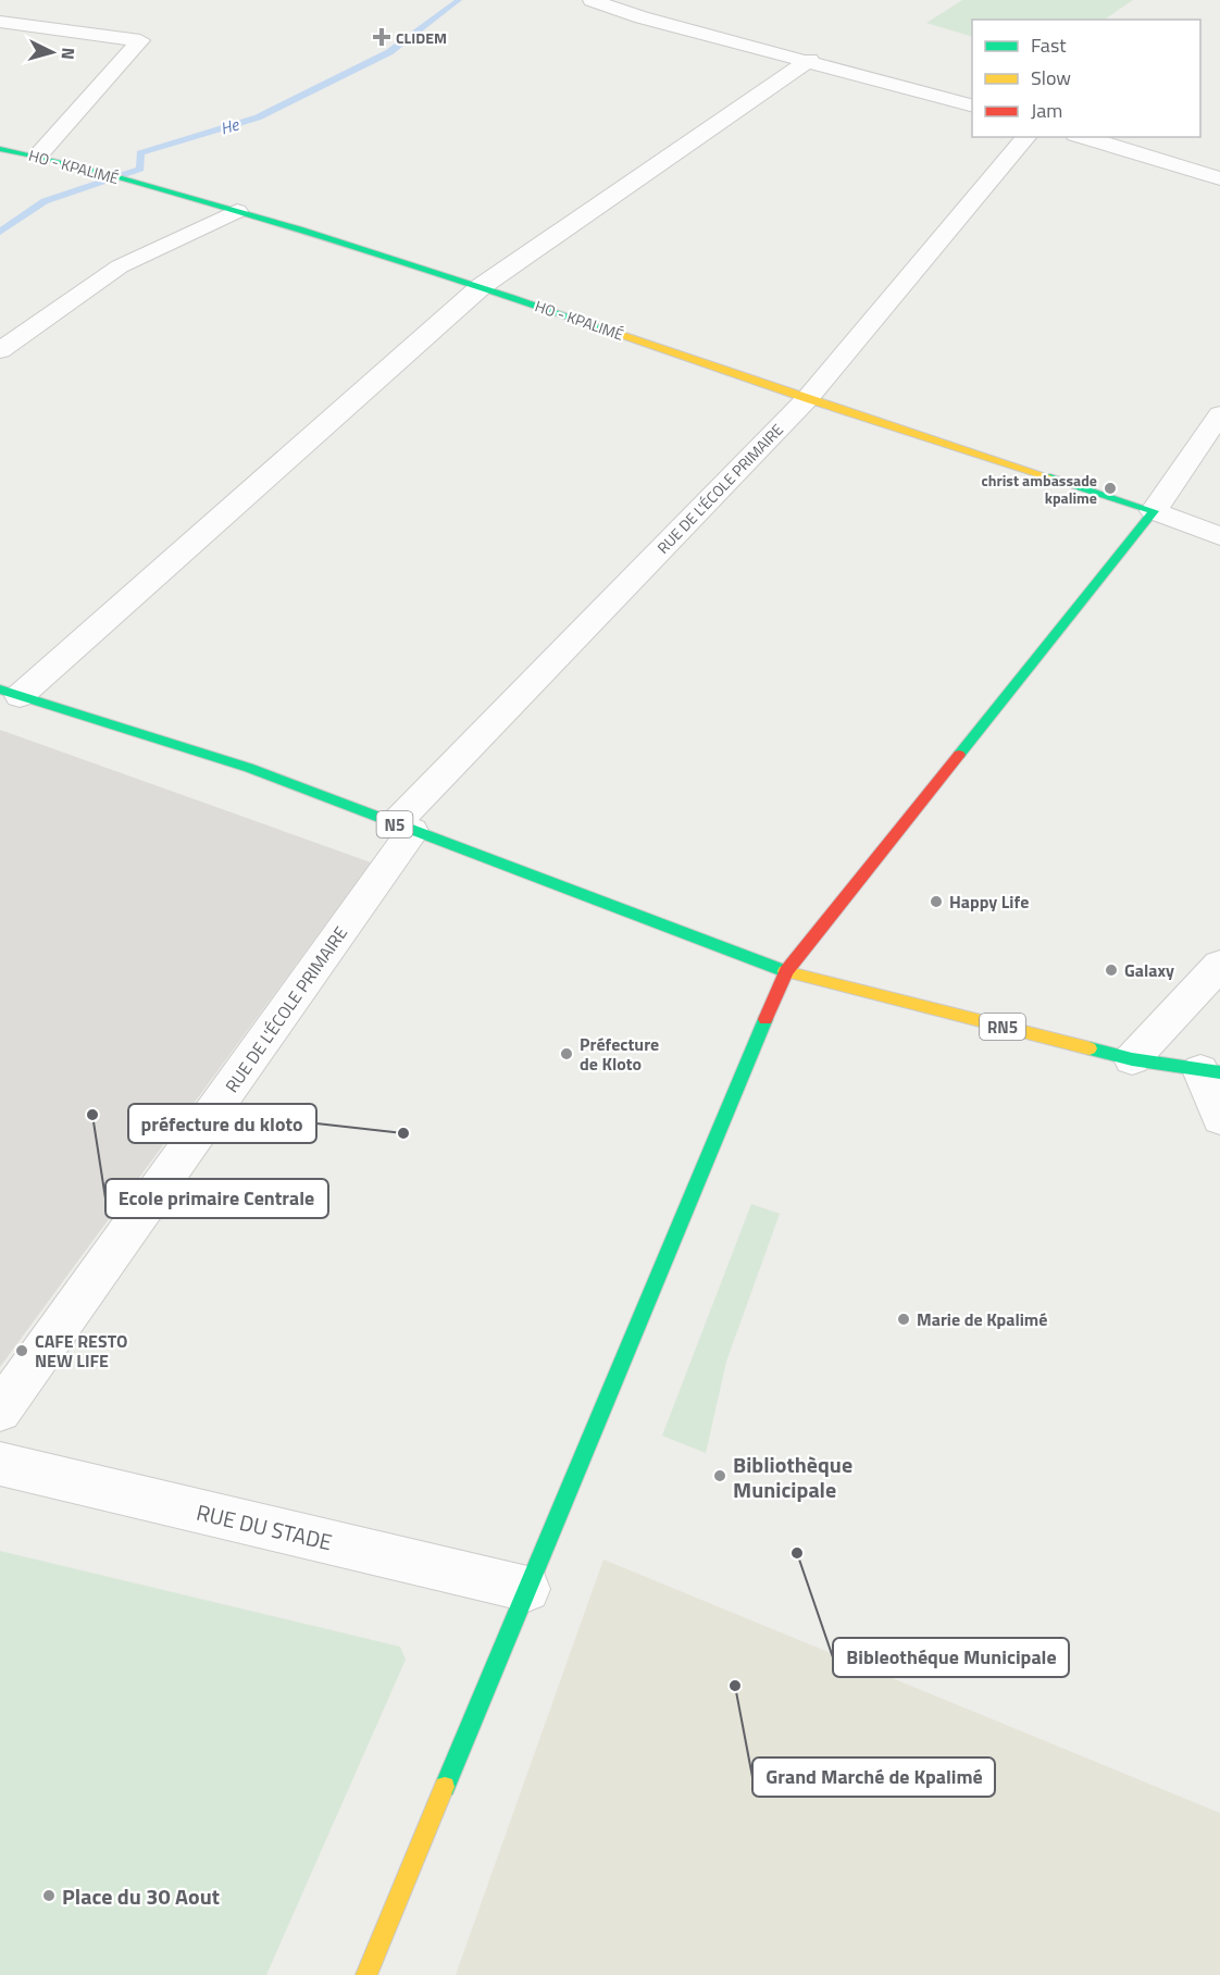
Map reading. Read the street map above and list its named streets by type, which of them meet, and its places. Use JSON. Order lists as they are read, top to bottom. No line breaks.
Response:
{"streets":{"main road":["HO - KPALIMÉ","N5","RN5"],"street":["RUE DE L'ÉCOLE PRIMAIRE","RUE DU STADE"]},"crossings":[["HO - KPALIMÉ","RUE DE L'ÉCOLE PRIMAIRE"],["RUE DE L'ÉCOLE PRIMAIRE","N5"],["N5","RN5"]],"water":["He"],"places":{"health":["CLIDEM"],"other":["christ ambassade kpalime","Happy Life","Galaxy","Préfecture de Kloto","Ecole primaire Centrale","préfecture du kloto","Marie de Kpalimé","CAFE RESTO NEW LIFE","Bibliothèque Municipale","Bibleothéque Municipale","Grand Marché de Kpalimé","Place du 30 Aout"]},"legend":["Fast","Slow","Jam"],"north":"right"}
